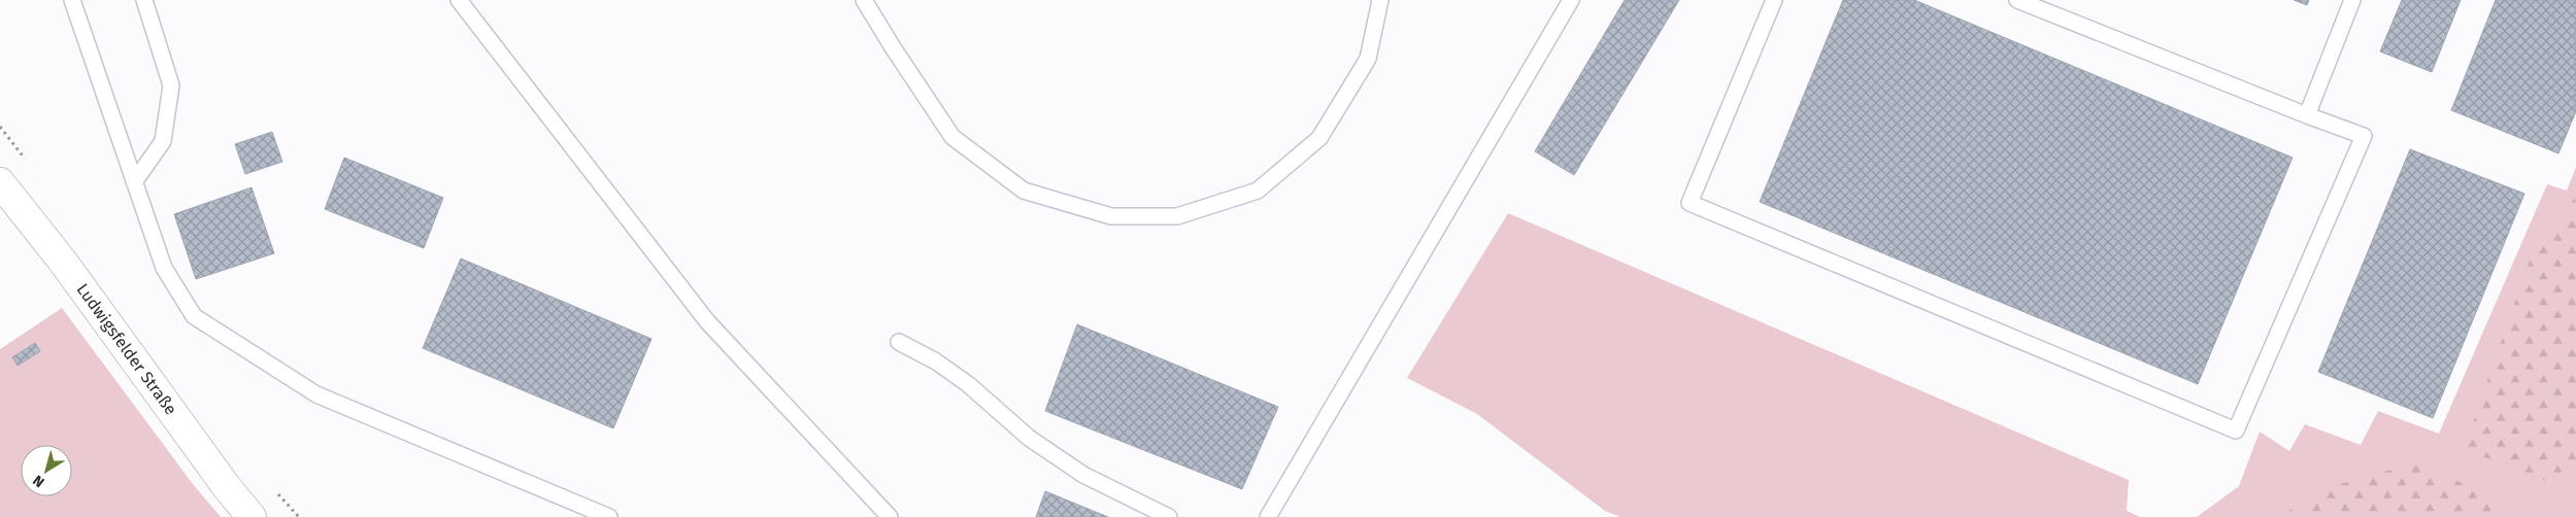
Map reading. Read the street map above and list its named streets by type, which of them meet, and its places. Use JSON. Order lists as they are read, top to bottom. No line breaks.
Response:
{"streets":{"street":["Ludwigsfelder Straße"]},"north":"bottom left"}
